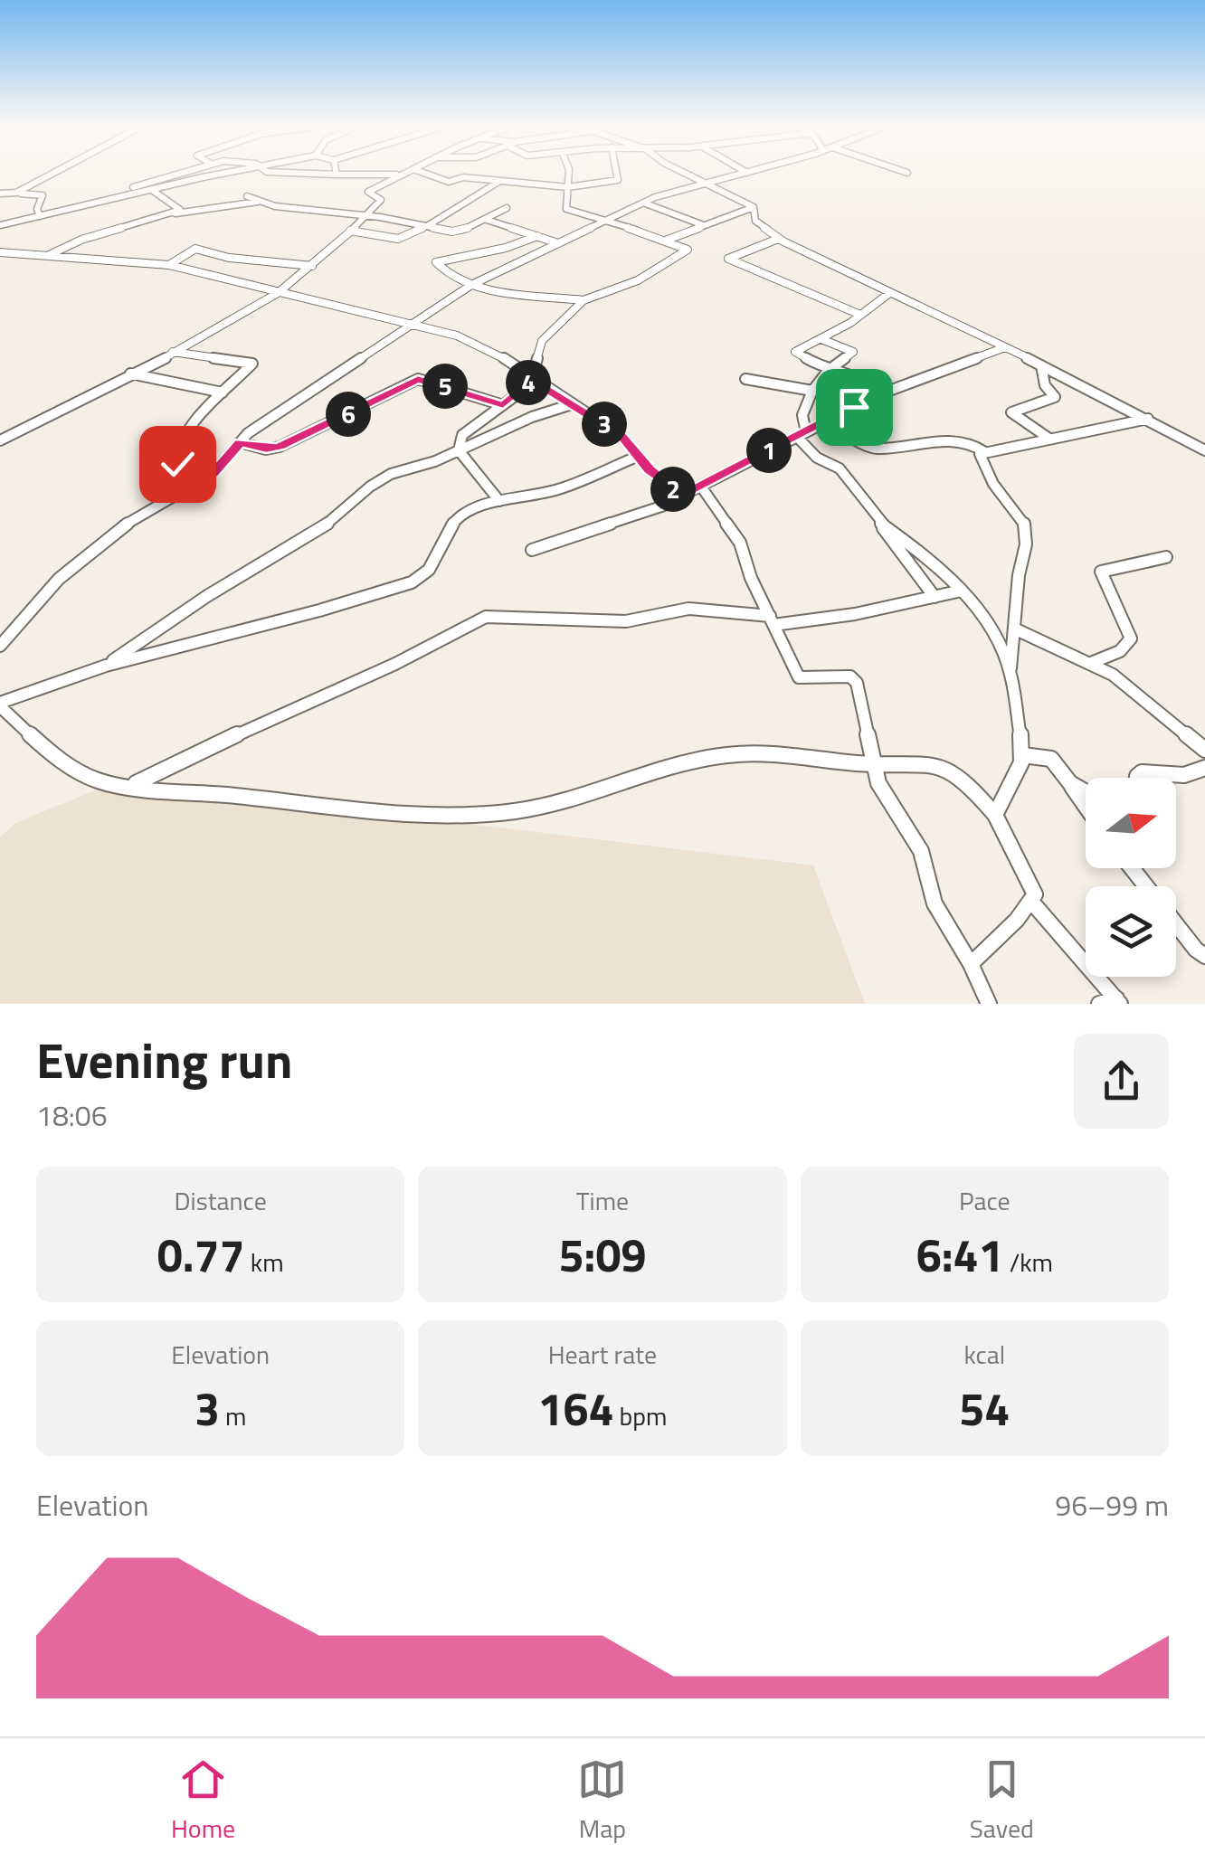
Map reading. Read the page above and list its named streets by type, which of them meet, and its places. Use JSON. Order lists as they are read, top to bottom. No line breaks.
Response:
{"north":"right","page":{"pins":["4","5","6","3","1","2"],"heading":["Evening run","18:06"],"stats":[["Distance","0.77 km"],["Time","5:09"],["Pace","6:41 /km"],["Elevation","3 m"],["Heart rate","164 bpm"],["kcal","54"]],"chart":["Elevation","96–99 m"],"tabs":["Home","Map","Saved"]}}
